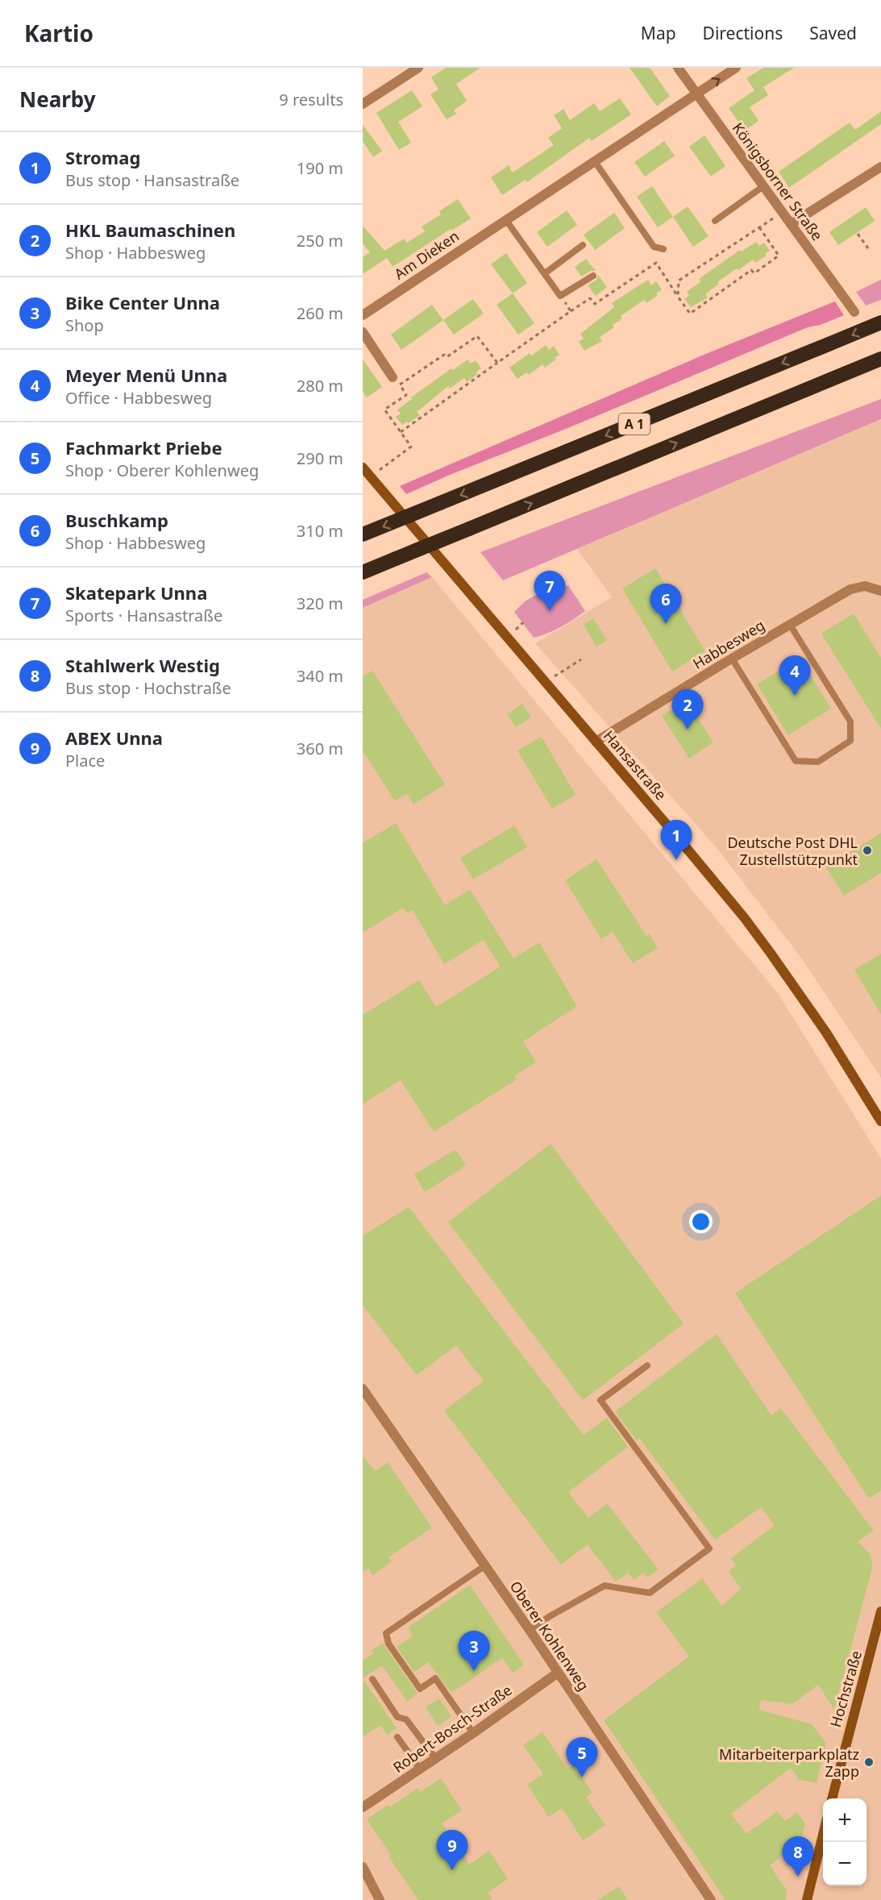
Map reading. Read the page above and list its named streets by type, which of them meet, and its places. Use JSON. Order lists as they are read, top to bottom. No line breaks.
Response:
{"streets":{"highway":["A 1"],"main road":["Hansastraße","Hochstraße"],"street":["Königsborner Straße","Am Dieken","Habbesweg","Oberer Kohlenweg","Robert-Bosch-Straße"]},"crossings":[["Königsborner Straße","Am Dieken"],["Habbesweg","Hansastraße"],["Oberer Kohlenweg","Robert-Bosch-Straße"]],"places":["Deutsche Post DHL Zustellstützpunkt","Mitarbeiterparkplatz Zapp"],"page":{"header":"Kartio","nav":["Map","Directions","Saved"],"heading":["Nearby","9 results"],"list":[{"mark":"1","name":"Stromag","note":"Bus stop · Hansastraße","value":"190 m"},{"mark":"2","name":"HKL Baumaschinen","note":"Shop · Habbesweg","value":"250 m"},{"mark":"3","name":"Bike Center Unna","note":"Shop","value":"260 m"},{"mark":"4","name":"Meyer Menü Unna","note":"Office · Habbesweg","value":"280 m"},{"mark":"5","name":"Fachmarkt Priebe","note":"Shop · Oberer Kohlenweg","value":"290 m"},{"mark":"6","name":"Buschkamp","note":"Shop · Habbesweg","value":"310 m"},{"mark":"7","name":"Skatepark Unna","note":"Sports · Hansastraße","value":"320 m"},{"mark":"8","name":"Stahlwerk Westig","note":"Bus stop · Hochstraße","value":"340 m"},{"mark":"9","name":"ABEX Unna","note":"Place","value":"360 m"}],"pins":["7","6","4","2","1","3","5","9","8"],"map_buttons":["+","−"]}}
